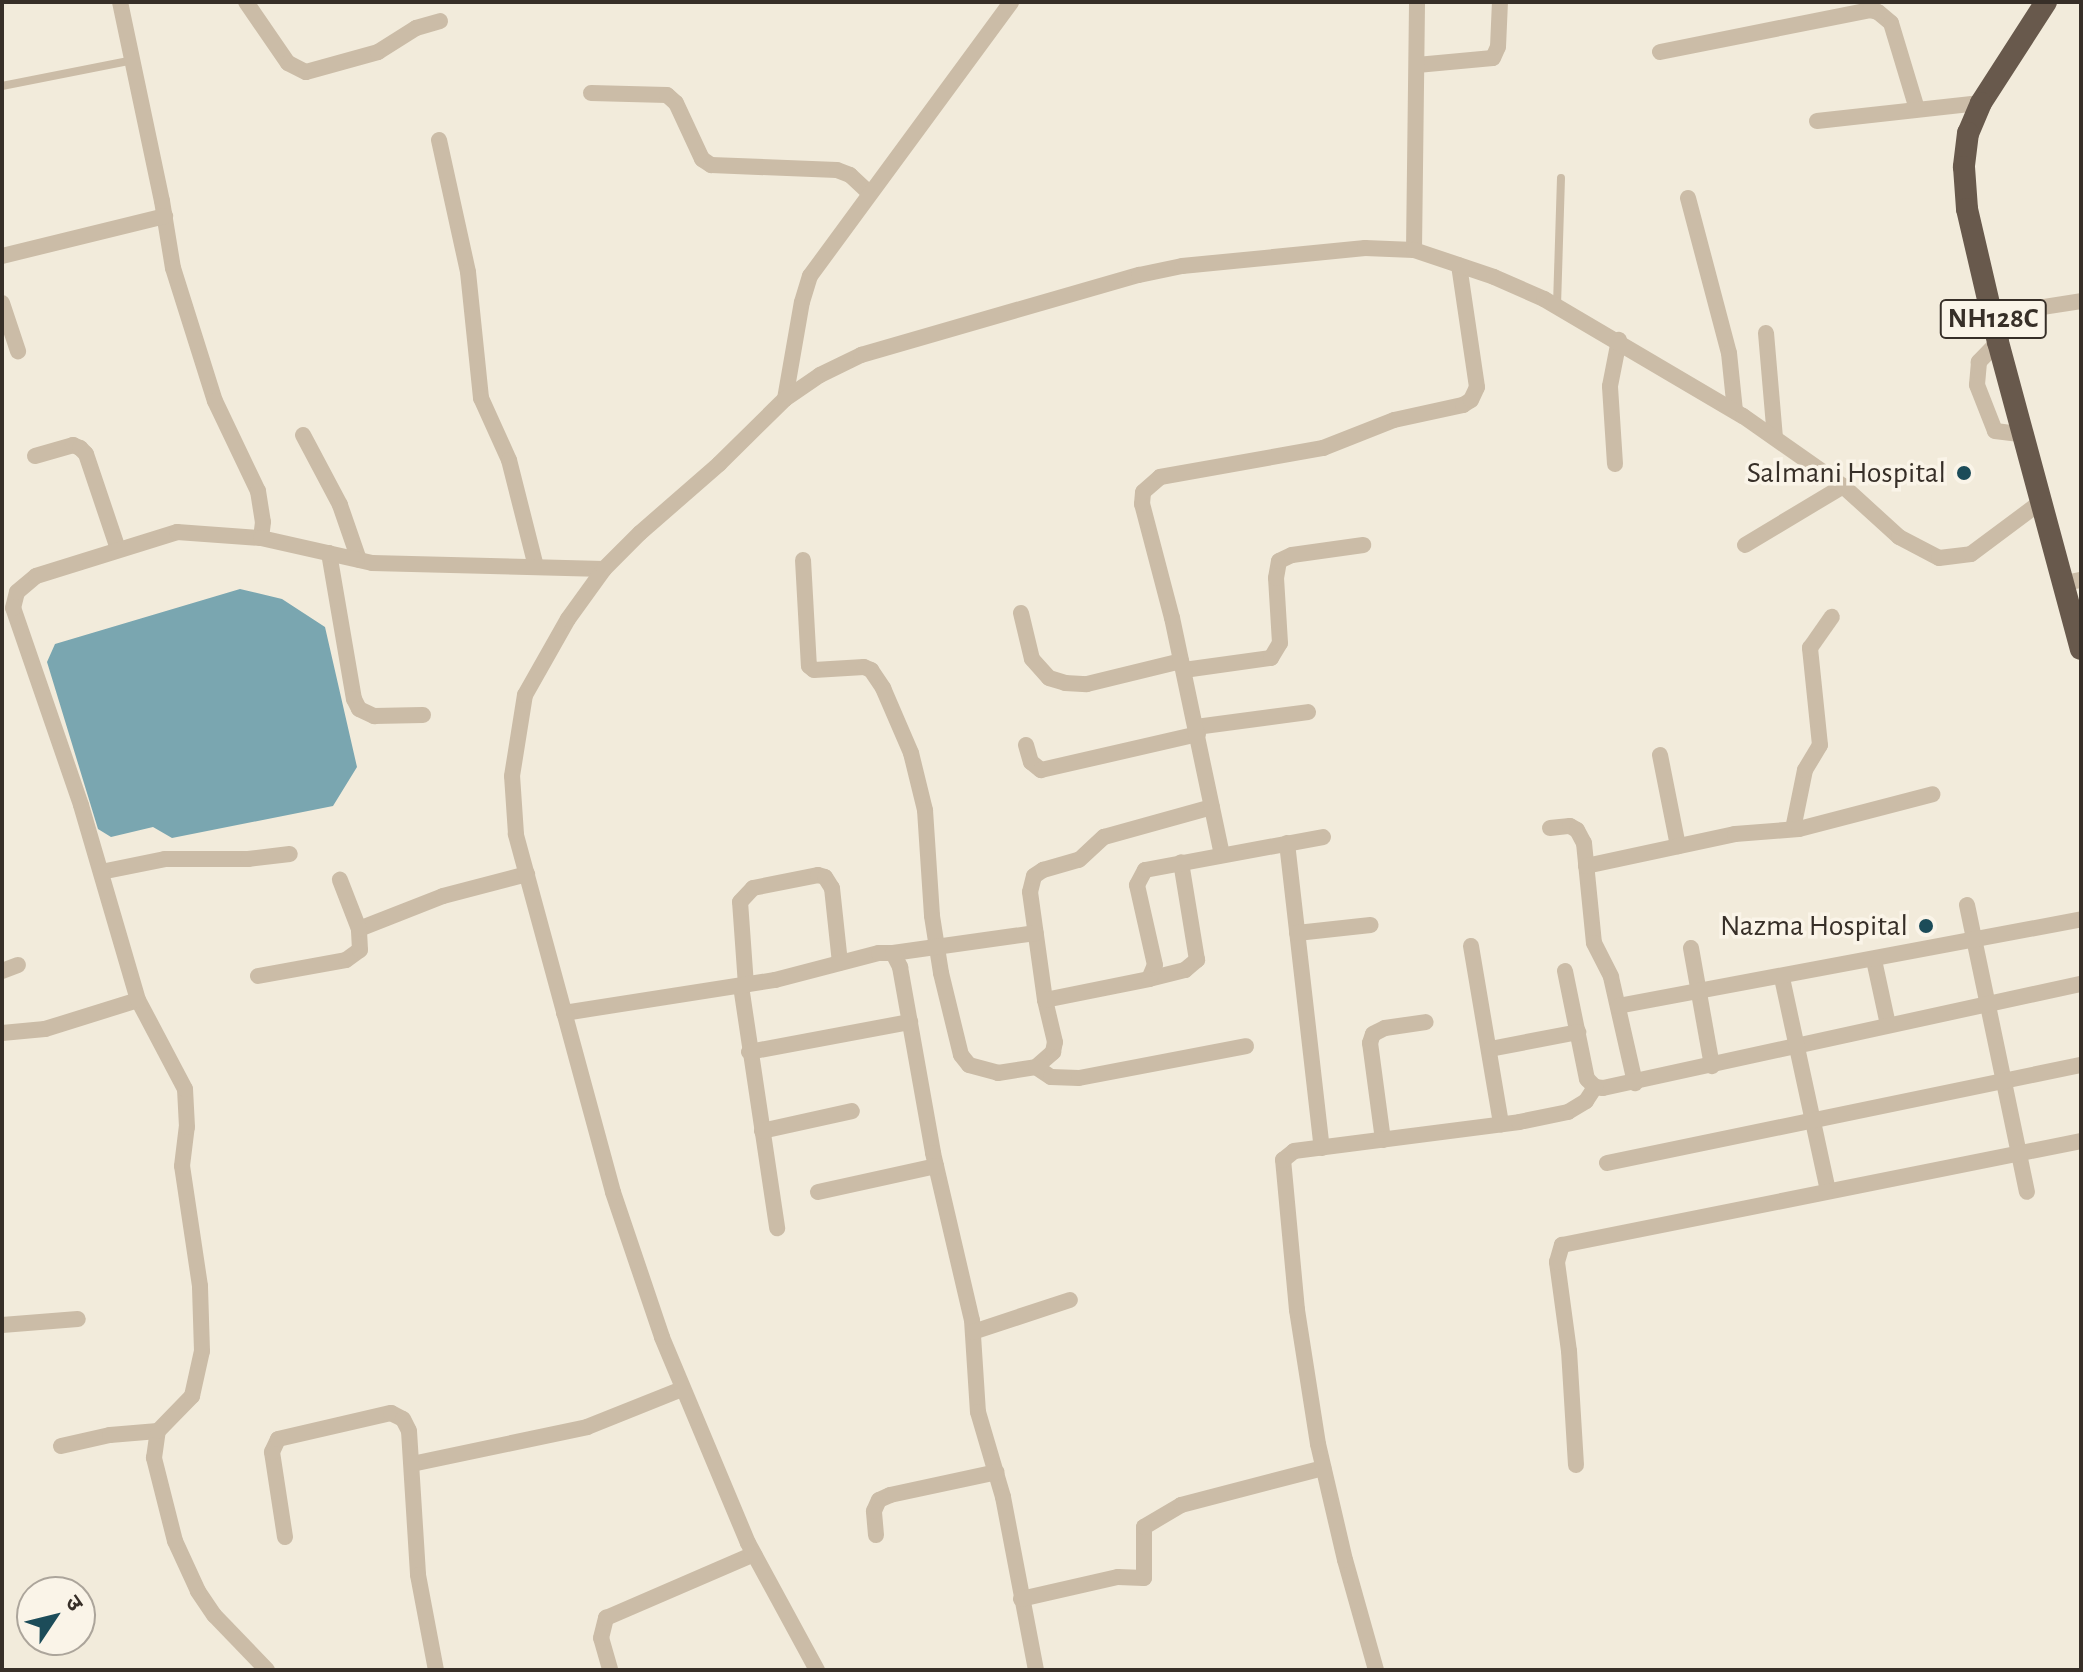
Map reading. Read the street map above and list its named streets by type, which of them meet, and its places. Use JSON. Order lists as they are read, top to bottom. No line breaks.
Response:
{"streets":{"highway":["NH128C"]},"places":["Salmani Hospital","Nazma Hospital"],"north":"top right"}
